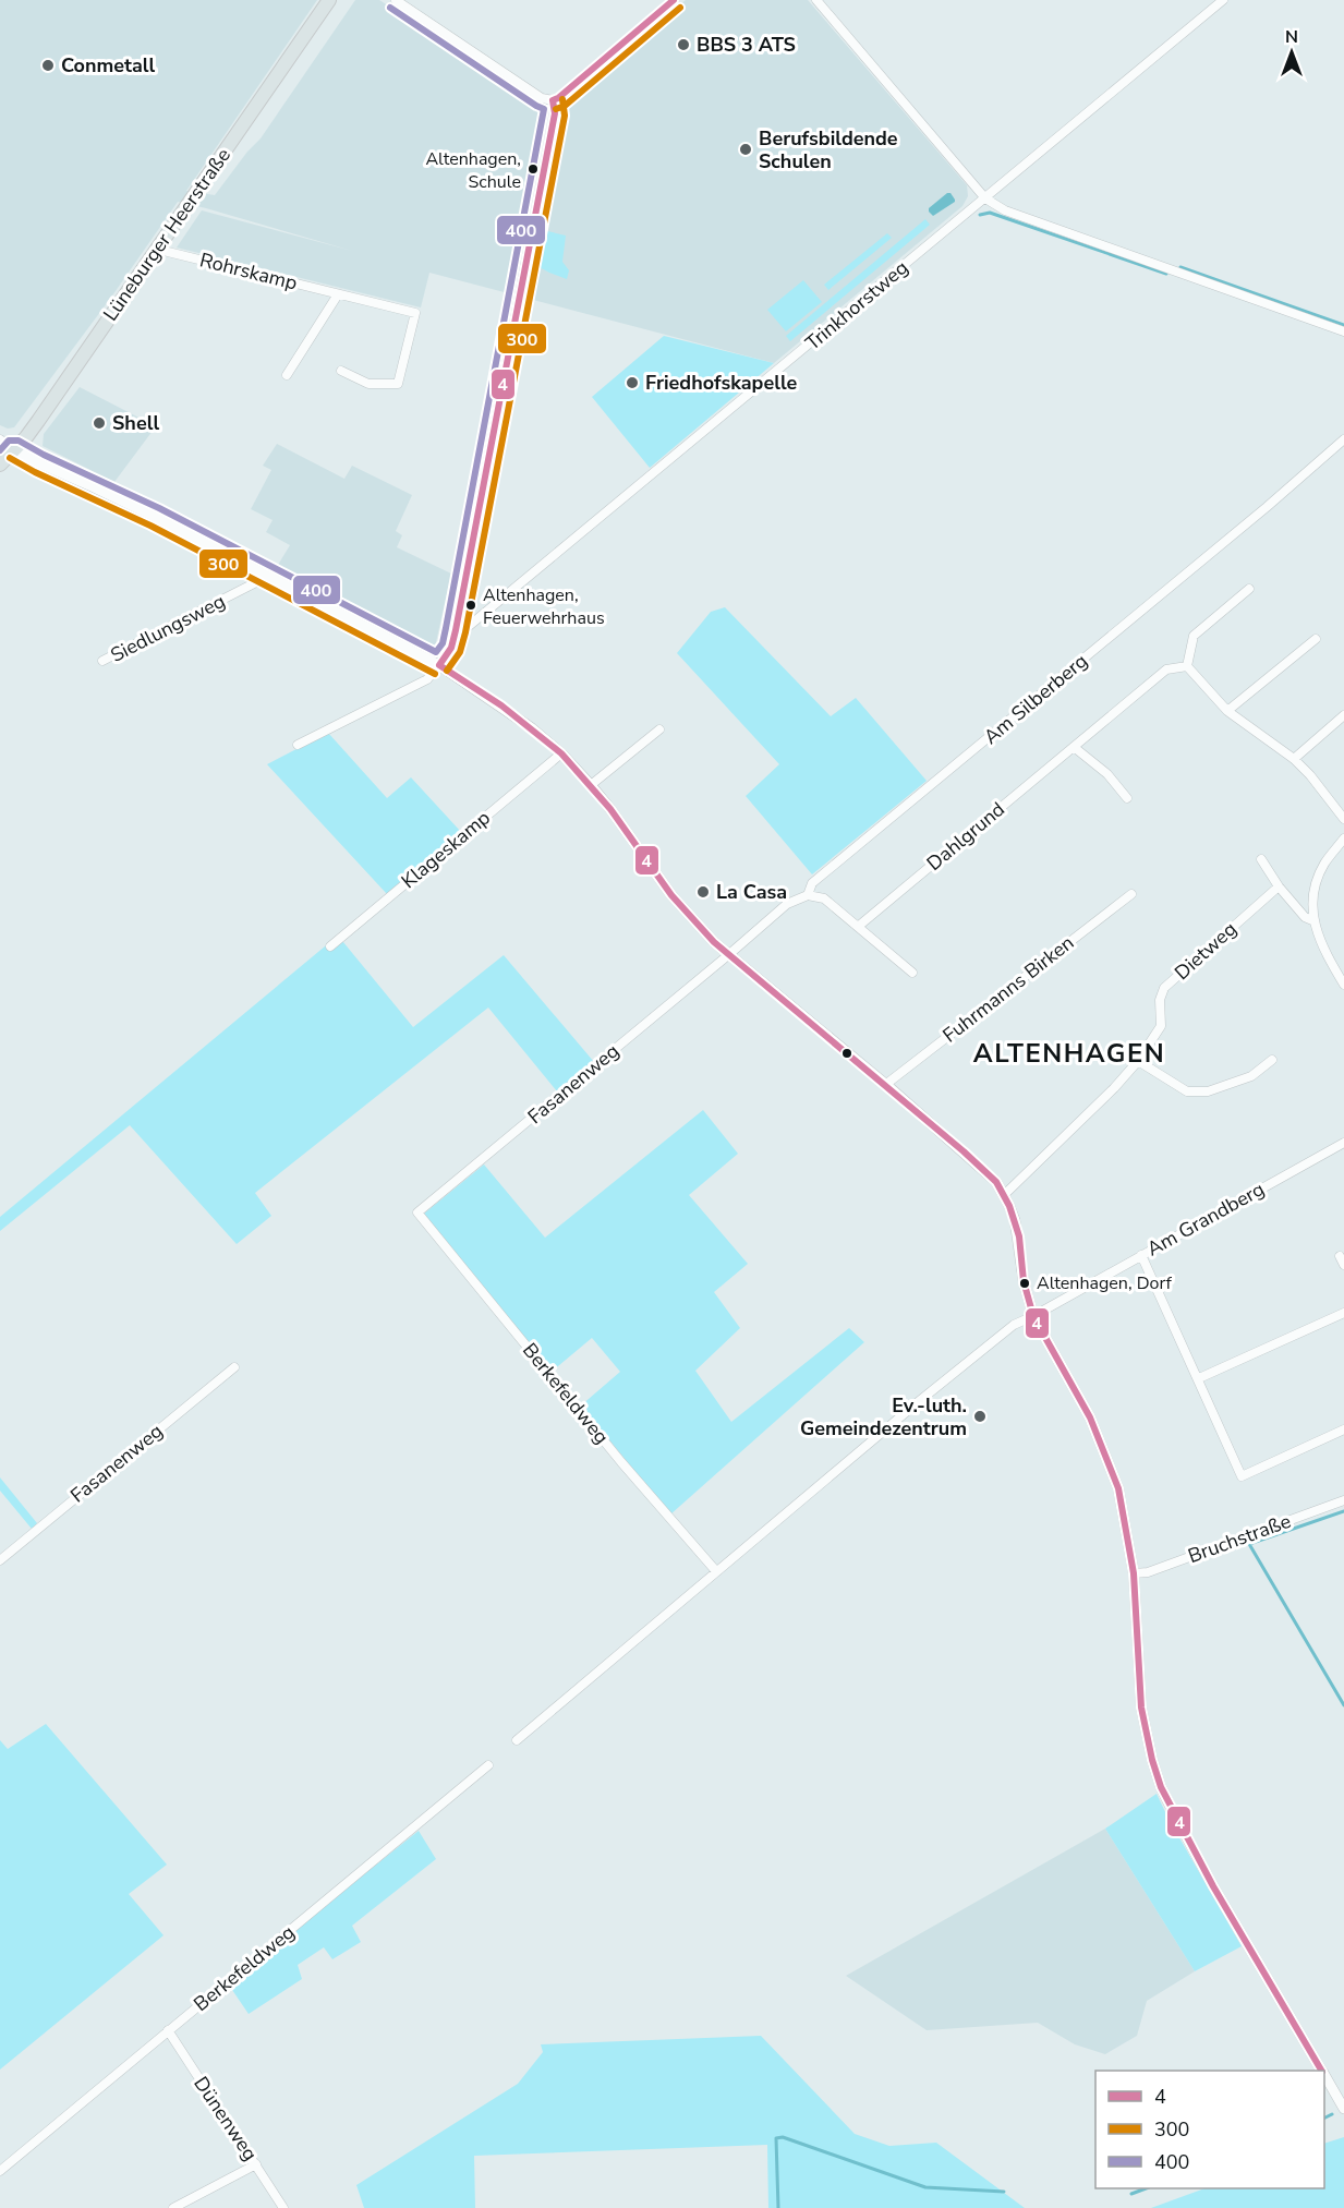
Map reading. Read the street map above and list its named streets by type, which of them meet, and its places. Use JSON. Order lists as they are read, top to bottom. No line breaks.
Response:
{"streets":{"main road":["Lüneburger Heerstraße"],"street":["Rohrskamp","Trinkhorstweg","Siedlungsweg","Am Silberberg","Dahlgrund","Klageskamp","Dietweg","Fuhrmanns Birken","Fasanenweg","Am Grandberg","Berkefeldweg","Bruchstraße","Dünenweg"]},"crossings":[["Lüneburger Heerstraße","Rohrskamp"],["Am Silberberg","Fasanenweg"],["Fasanenweg","Berkefeldweg"],["Berkefeldweg","Dünenweg"]],"districts":["ALTENHAGEN"],"places":["BBS 3 ATS","Conmetall","Berufsbildende Schulen","Altenhagen, Schule","Friedhofskapelle","Shell","Altenhagen, Feuerwehrhaus","La Casa","Altenhagen, Dorf","Ev.-luth. Gemeindezentrum"],"lines":["transit line 4","transit line 300","transit line 400"],"legend":["4","300","400"],"north":"top"}
